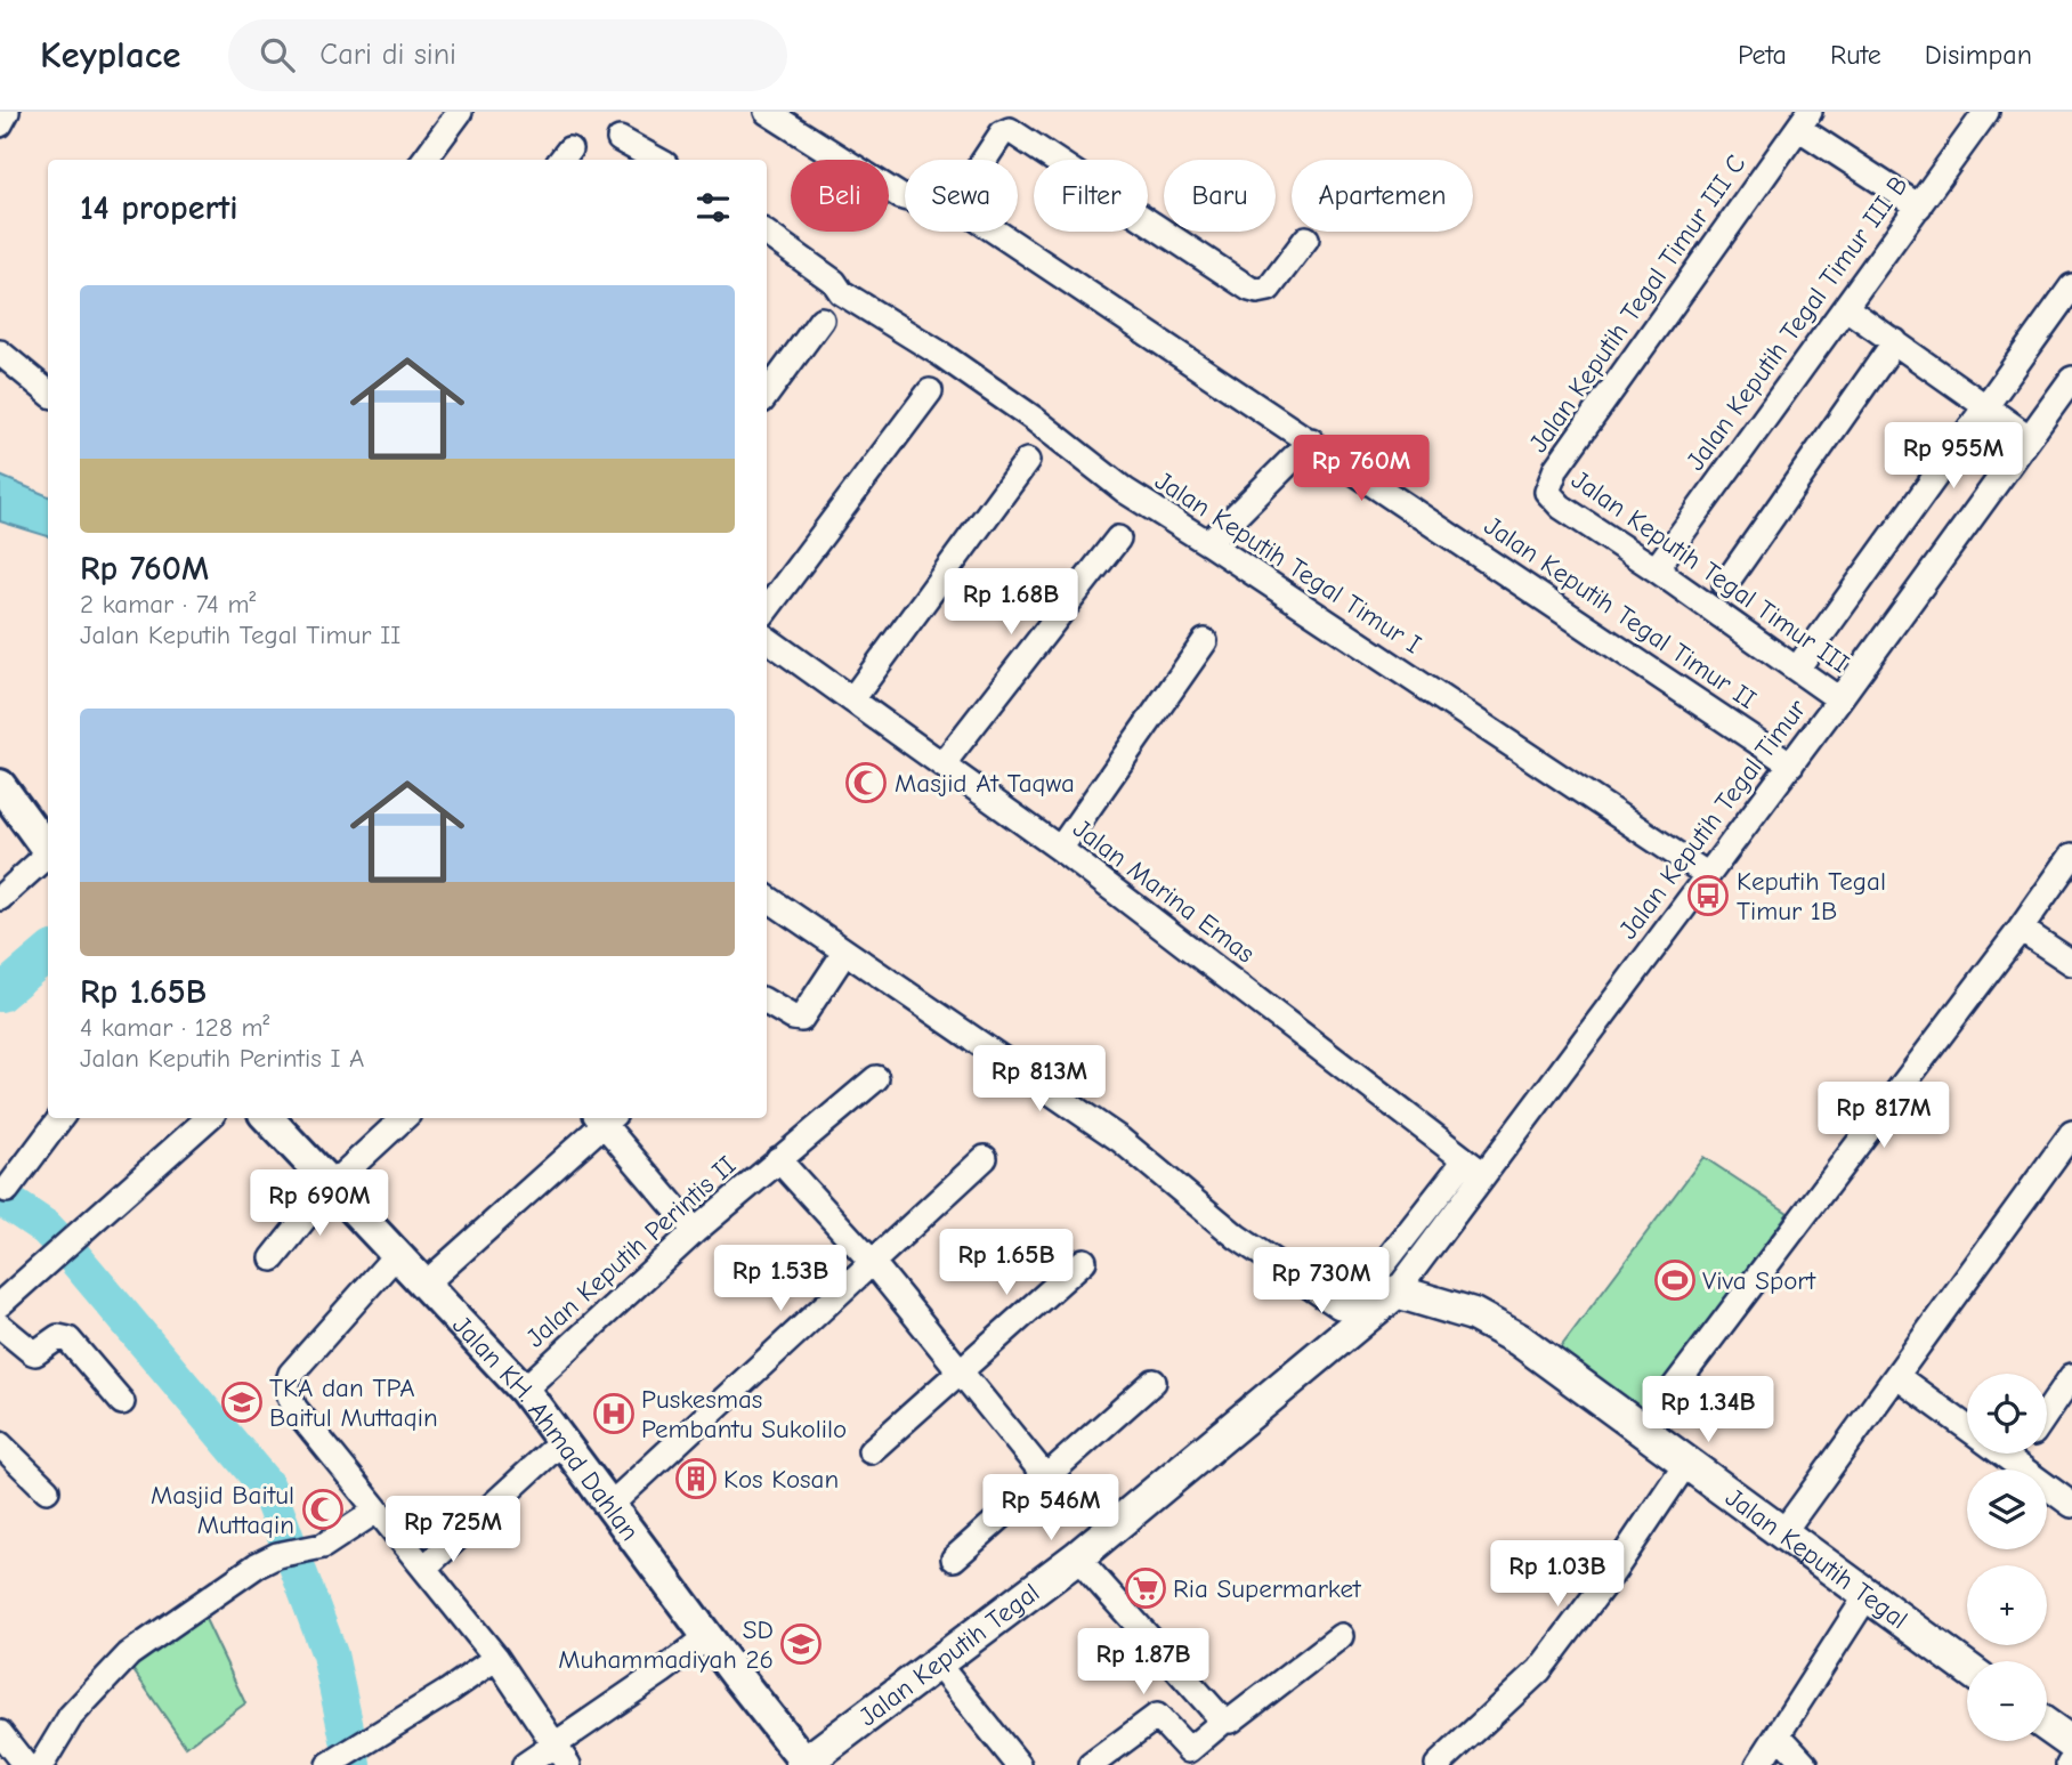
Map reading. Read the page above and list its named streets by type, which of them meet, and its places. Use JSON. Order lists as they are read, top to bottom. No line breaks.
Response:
{"streets":{"main road":["Jalan Keputih Tegal"],"street":["Jalan Keputih Tegal Timur III C","Jalan Keputih Tegal Timur III B","Jalan Keputih Tegal Timur I","Jalan Keputih Tegal Timur III","Jalan Keputih Tegal Timur II","Jalan Keputih Tegal Timur","Jalan Marina Emas","Jalan Keputih Perintis II","Jalan KH. Ahmad Dahlan"]},"crossings":[["Jalan Keputih Tegal Timur III C","Jalan Keputih Tegal Timur III"],["Jalan Keputih Tegal Timur III B","Jalan Keputih Tegal Timur III"],["Jalan Keputih Tegal Timur I","Jalan Keputih Tegal Timur"],["Jalan Keputih Tegal Timur III","Jalan Keputih Tegal Timur"],["Jalan Keputih Tegal Timur II","Jalan Keputih Tegal Timur"],["Jalan Keputih Tegal Timur","Jalan Marina Emas"],["Jalan Keputih Tegal Timur","Jalan Keputih Tegal"],["Jalan Keputih Perintis II","Jalan KH. Ahmad Dahlan"],["Jalan KH. Ahmad Dahlan","Jalan Keputih Tegal"]],"places":{"mosque":["Masjid At Taqwa","Masjid Baitul Muttaqin"],"bus stop":["Keputih Tegal Timur 1B"],"sports":["Viva Sport"],"school or university":["TKA dan TPA Baitul Muttaqin","SD Muhammadiyah 26"],"hospital":["Puskesmas Pembantu Sukolilo"],"building":["Kos Kosan"],"supermarket":["Ria Supermarket"]},"page":{"header":"Keyplace","search":"Cari di sini","nav":["Peta","Rute","Disimpan"],"chip":["Beli","Sewa","Filter","Baru","Apartemen"],"heading":"14 properti","list":[{"name":"Rp 760M","note":"2 kamar · 74 m² · Jalan Keputih Tegal Timur II"},{"name":"Rp 1.65B","note":"4 kamar · 128 m² · Jalan Keputih Perintis I A"}],"price":["Rp 955M","Rp 760M","Rp 1.68B","Rp 813M","Rp 817M","Rp 690M","Rp 1.65B","Rp 1.53B","Rp 730M","Rp 1.34B","Rp 546M","Rp 725M","Rp 1.03B","Rp 1.87B"],"map_buttons":["+","−"]}}
